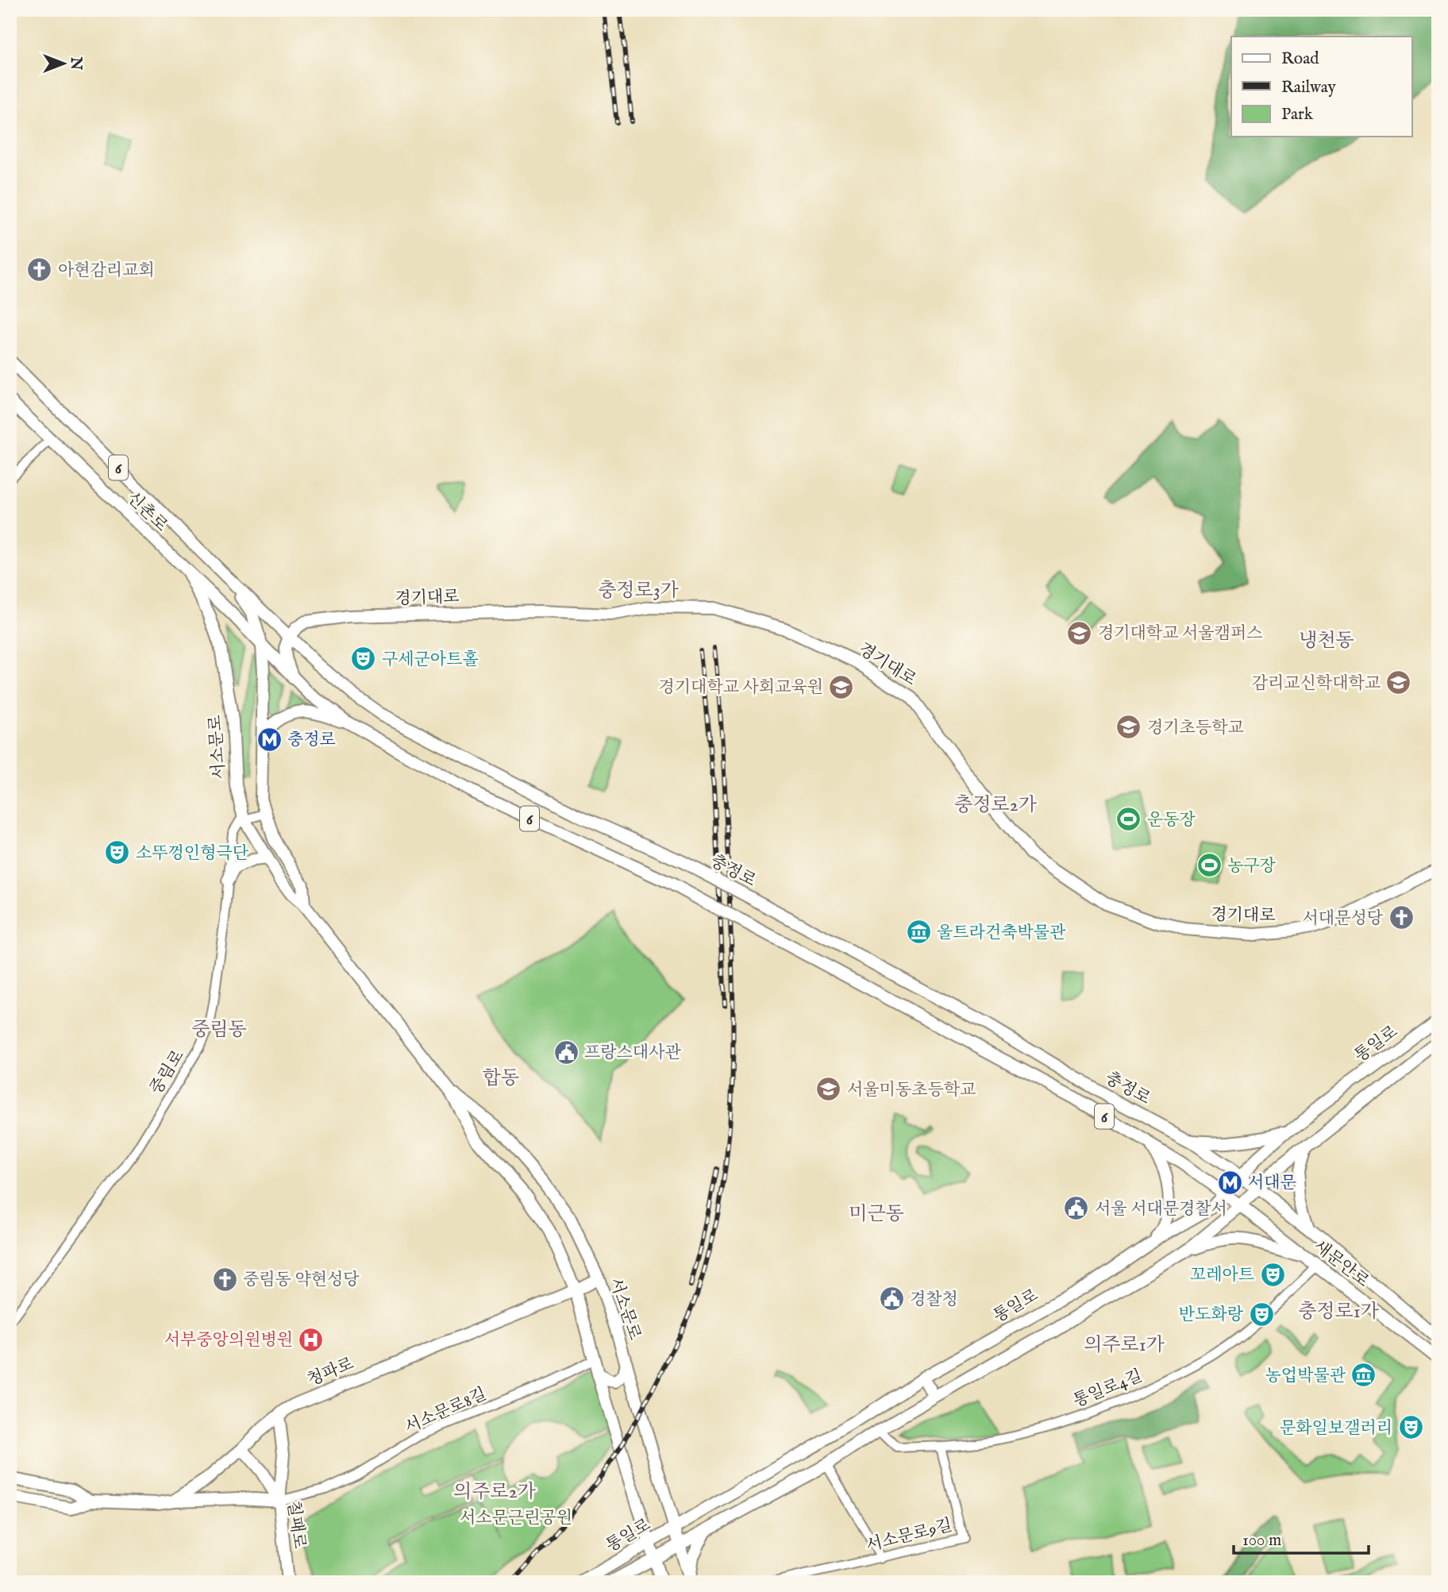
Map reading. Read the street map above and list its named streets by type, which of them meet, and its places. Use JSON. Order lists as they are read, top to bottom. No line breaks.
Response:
{"streets":{"main road":["6","신촌로","경기대로","서소문로","충정로","통일로","새문안로","청파로","칠패로"],"street":["중림로","통일로4길","서소문로8길","서소문로9길"]},"crossings":[["6","신촌로"],["6","서소문로"],["6","통일로"],["6","새문안로"],["신촌로","서소문로"],["신촌로","충정로"],["경기대로","충정로"],["서소문로","충정로"],["서소문로","통일로"],["서소문로","중림로"],["서소문로","청파로"],["서소문로","서소문로8길"],["충정로","통일로"],["충정로","새문안로"],["통일로","새문안로"],["통일로","통일로4길"],["새문안로","통일로4길"],["청파로","칠패로"],["통일로4길","서소문로9길"],["서소문로8길","칠패로"]],"districts":["충정로3가","냉천동","충정로2가","중림동","합동","미근동","충정로1가","의주로1가","의주로2가"],"parks":["서소문근린공원"],"places":{"church":["아현감리교회","서대문성당","중림동 약현성당"],"school or university":["경기대학교 서울캠퍼스","감리교신학대학교","경기대학교 사회교육원","경기초등학교","서울미동초등학교"],"theatre":["구세군아트홀","소뚜껑인형극단","꼬레아트","반도화랑","문화일보갤러리"],"metro station":["충정로","서대문"],"sports":["운동장","농구장"],"museum":["울트라건축박물관","농업박물관"],"public building":["프랑스대사관","서울 서대문경찰서","경찰청"],"hospital":["서부중앙의원병원"]},"legend":["Road","Railway","Park"],"scale_bar":"100 m","north":"right"}
